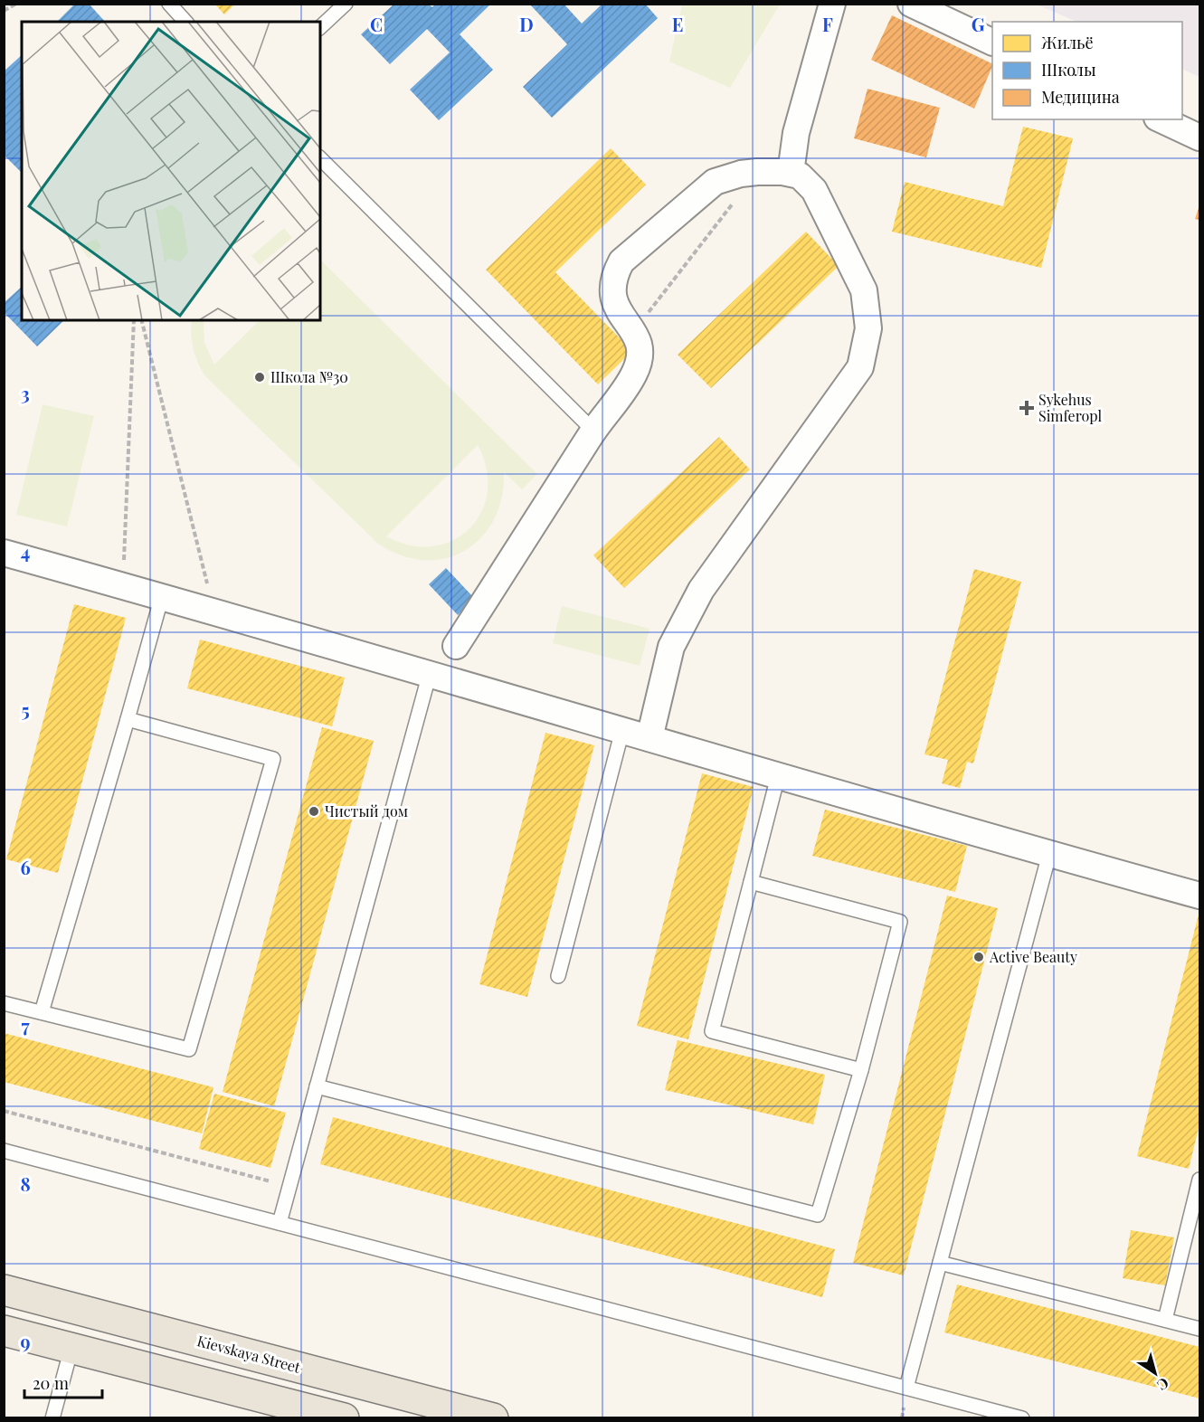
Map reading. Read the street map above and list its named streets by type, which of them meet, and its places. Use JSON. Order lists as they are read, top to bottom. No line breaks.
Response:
{"streets":{"main road":["Kievskaya Street"]},"places":{"other":["Школа №30","Чистый дом","Active Beauty"],"health":["Sykehus Simferopl"]},"legend":["Жильё","Школы","Медицина"],"scale_bar":"20 m","north":"bottom right","grid":{"columns":["C","D","E","F","G"],"rows":["3","4","5","6","7","8","9"]}}
